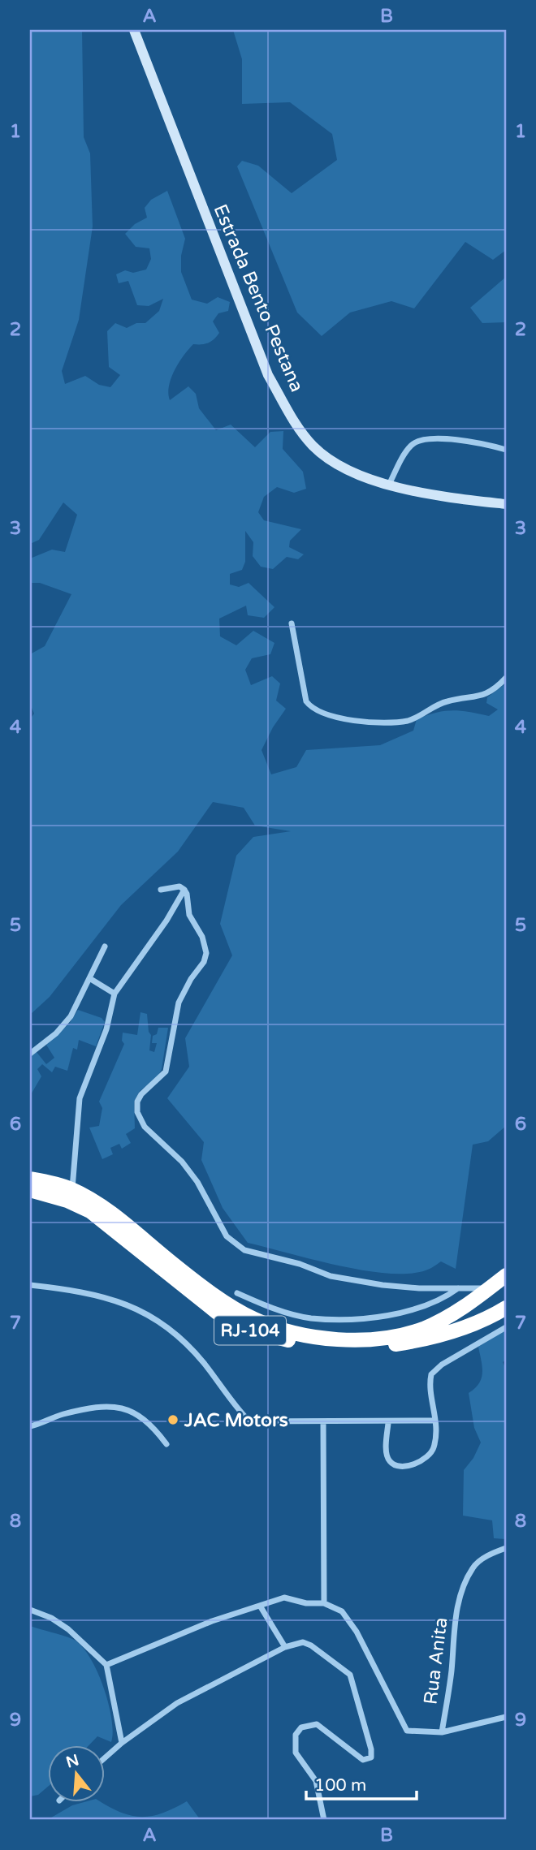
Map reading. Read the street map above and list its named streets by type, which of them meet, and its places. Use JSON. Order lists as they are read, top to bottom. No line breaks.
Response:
{"streets":{"highway":["RJ-104"],"main road":["Estrada Bento Pestana"],"street":["Rua Anita"]},"places":["JAC Motors"],"scale_bar":"100 m","north":"top","grid":{"columns":["A","B"],"rows":["1","2","3","4","5","6","7","8","9"]}}
